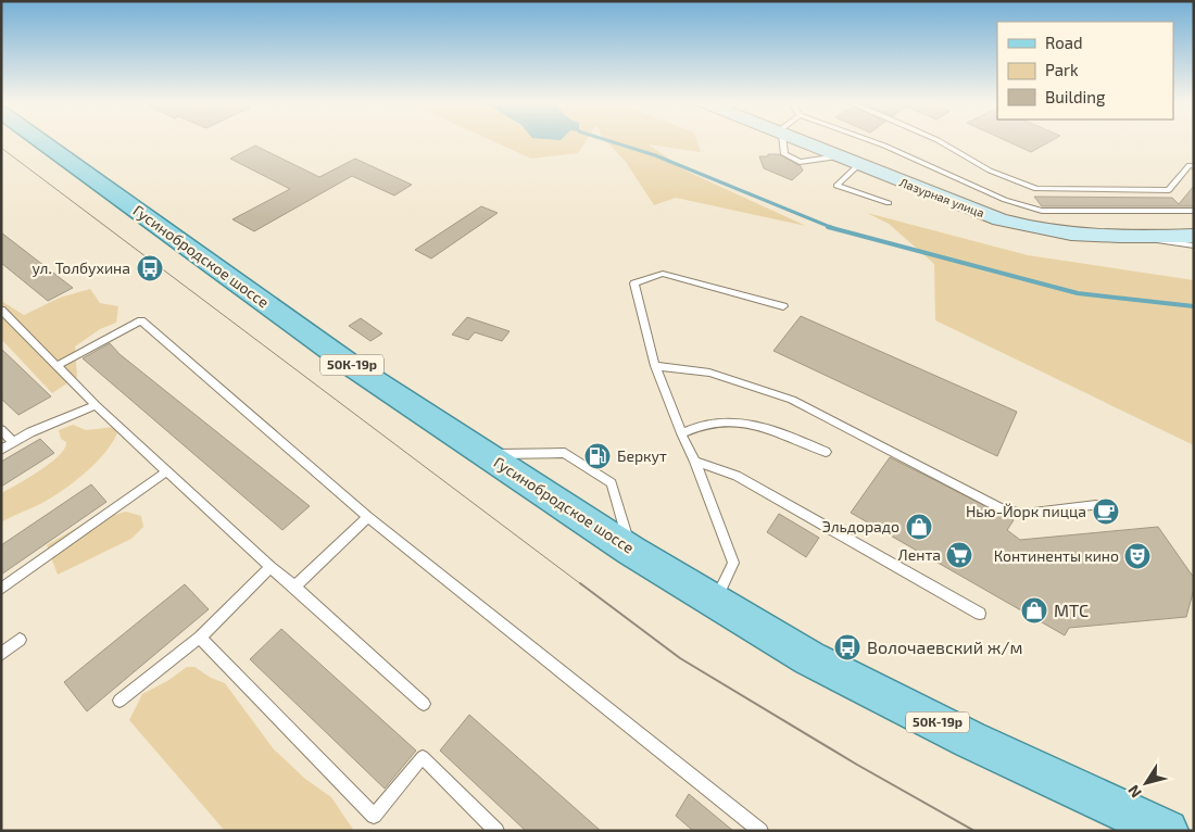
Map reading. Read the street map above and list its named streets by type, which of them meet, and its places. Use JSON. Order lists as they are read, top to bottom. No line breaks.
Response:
{"streets":{"main road":["Гусинобродское шоссе","50К-19р"],"street":["Лазурная улица"]},"places":{"bus stop":["ул. Толбухина","Волочаевский ж/м"],"fuel station":["Беркут"],"cafe":["Нью-Йорк пицца"],"shop":["Эльдорадо","МТС"],"supermarket":["Лента"],"theatre":["Континенты кино"]},"legend":["Road","Park","Building"],"north":"bottom left"}
